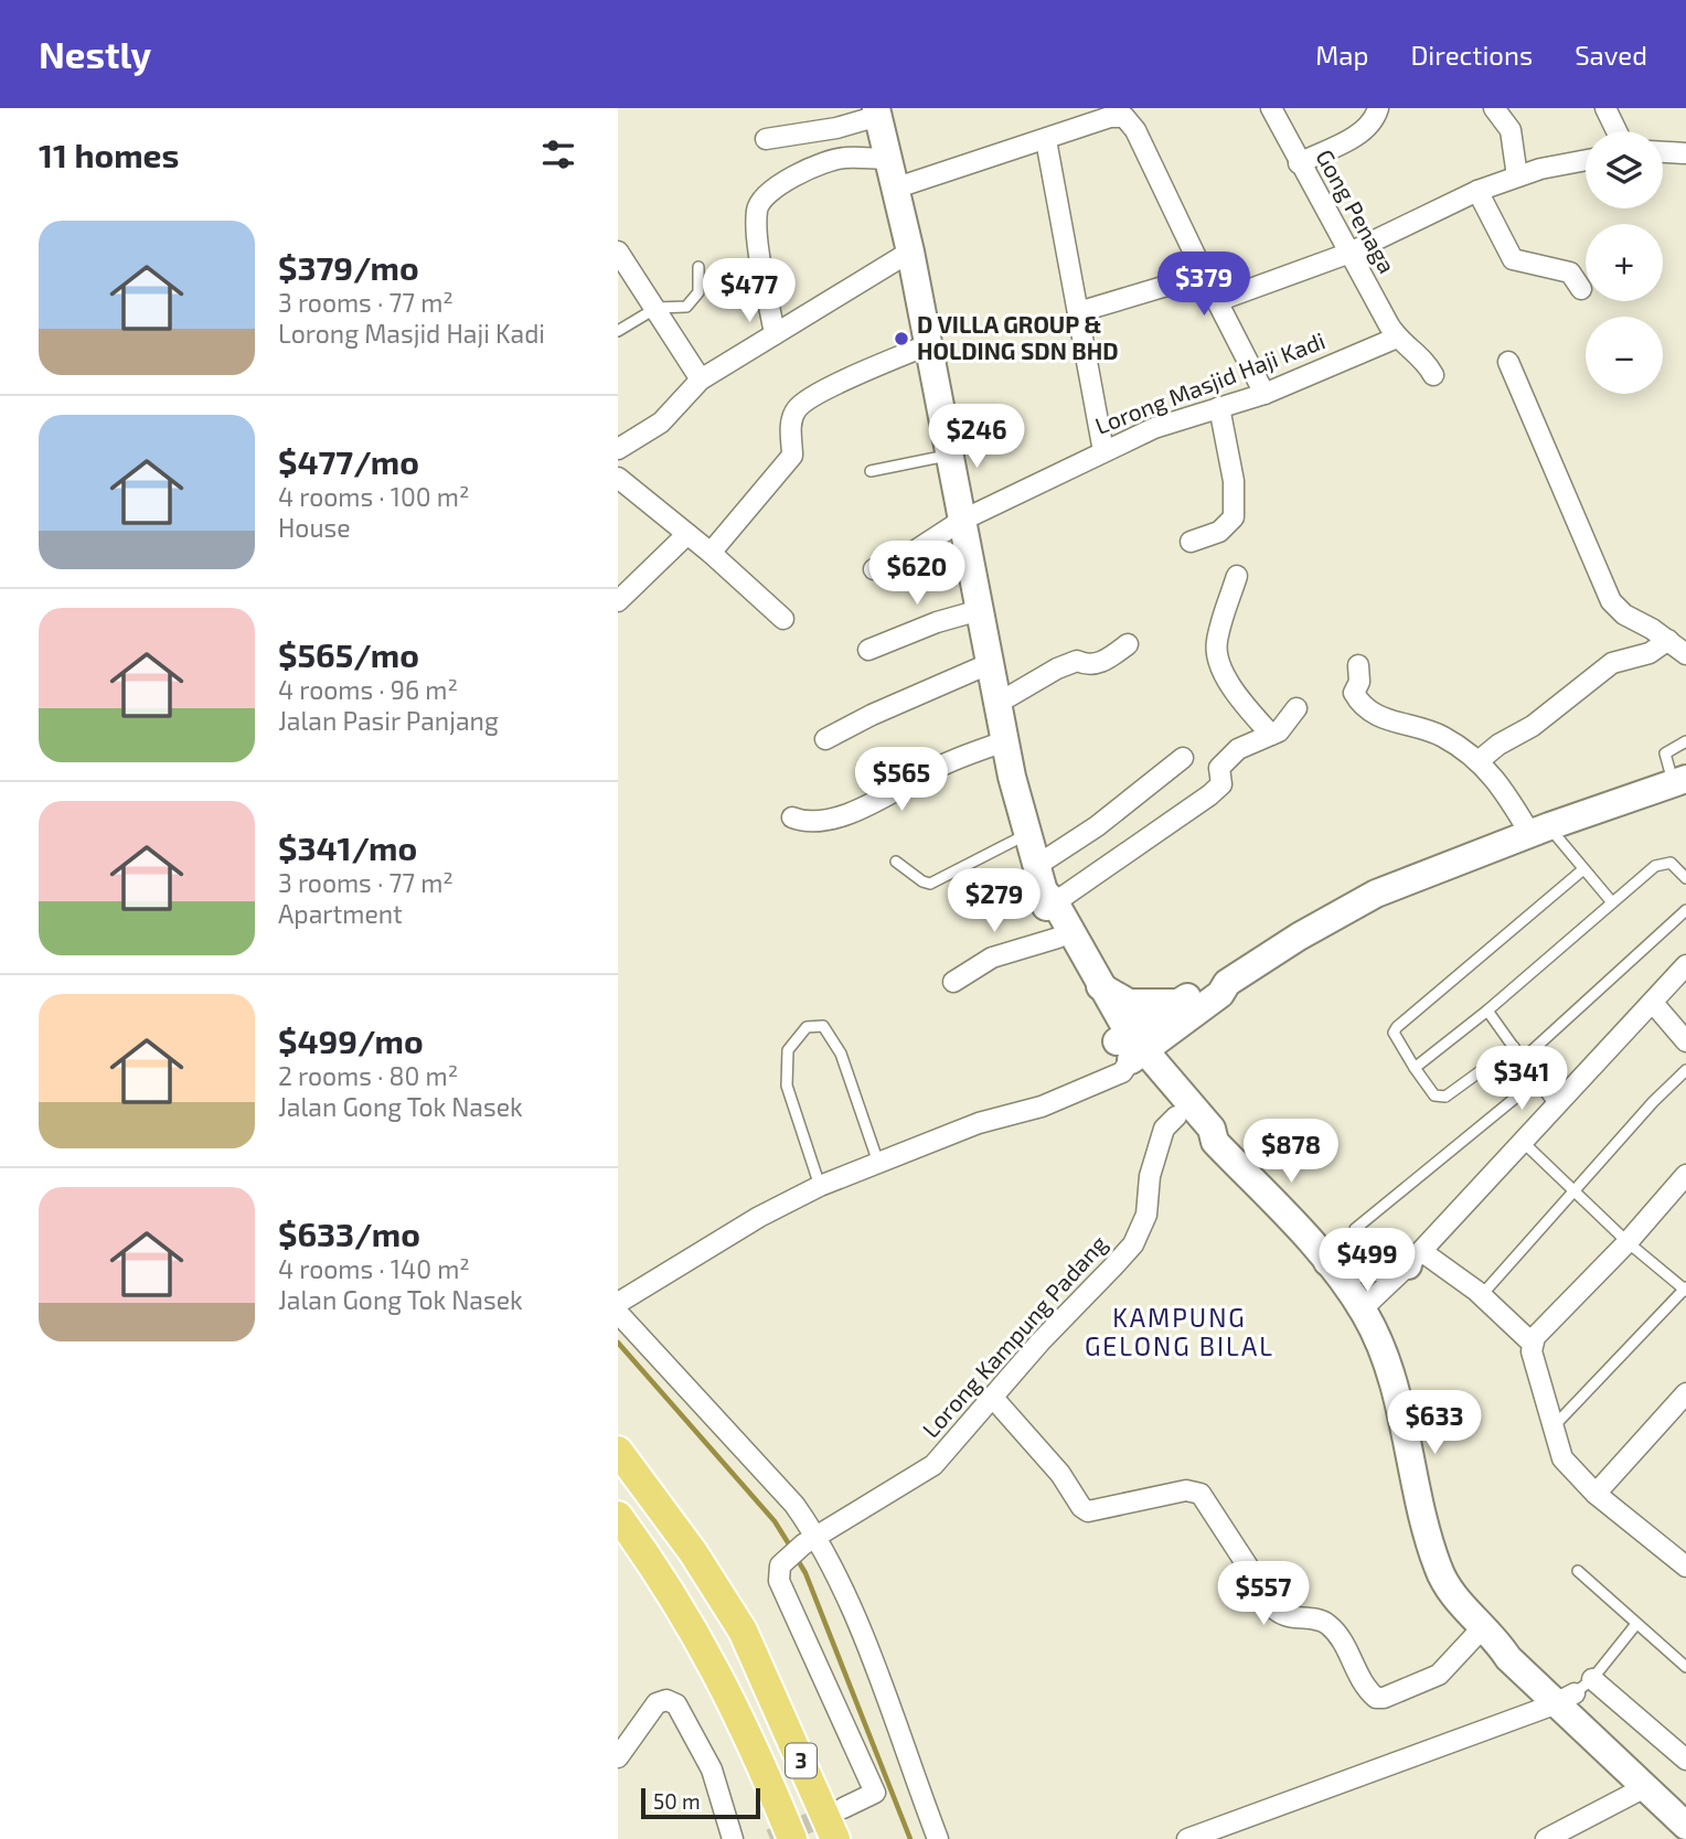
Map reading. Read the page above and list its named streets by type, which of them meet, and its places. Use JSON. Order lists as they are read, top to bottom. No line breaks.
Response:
{"streets":{"main road":["3"],"street":["Gong Penaga","Lorong Masjid Haji Kadi","Lorong Kampung Padang"]},"crossings":[["Gong Penaga","Lorong Masjid Haji Kadi"]],"districts":["KAMPUNG GELONG BILAL"],"places":["D VILLA GROUP & HOLDING SDN BHD"],"scale_bar":"50 m","page":{"header":"Nestly","nav":["Map","Directions","Saved"],"heading":"11 homes","map_buttons":["+","−"],"list":[{"name":"$379/mo","note":"3 rooms · 77 m² · Lorong Masjid Haji Kadi"},{"name":"$477/mo","note":"4 rooms · 100 m² · House"},{"name":"$565/mo","note":"4 rooms · 96 m² · Jalan Pasir Panjang"},{"name":"$341/mo","note":"3 rooms · 77 m² · Apartment"},{"name":"$499/mo","note":"2 rooms · 80 m² · Jalan Gong Tok Nasek"},{"name":"$633/mo","note":"4 rooms · 140 m² · Jalan Gong Tok Nasek"}],"price":["$379","$477","$246","$620","$565","$279","$341","$878","$499","$633","$557"],"scale":"50 m"}}
